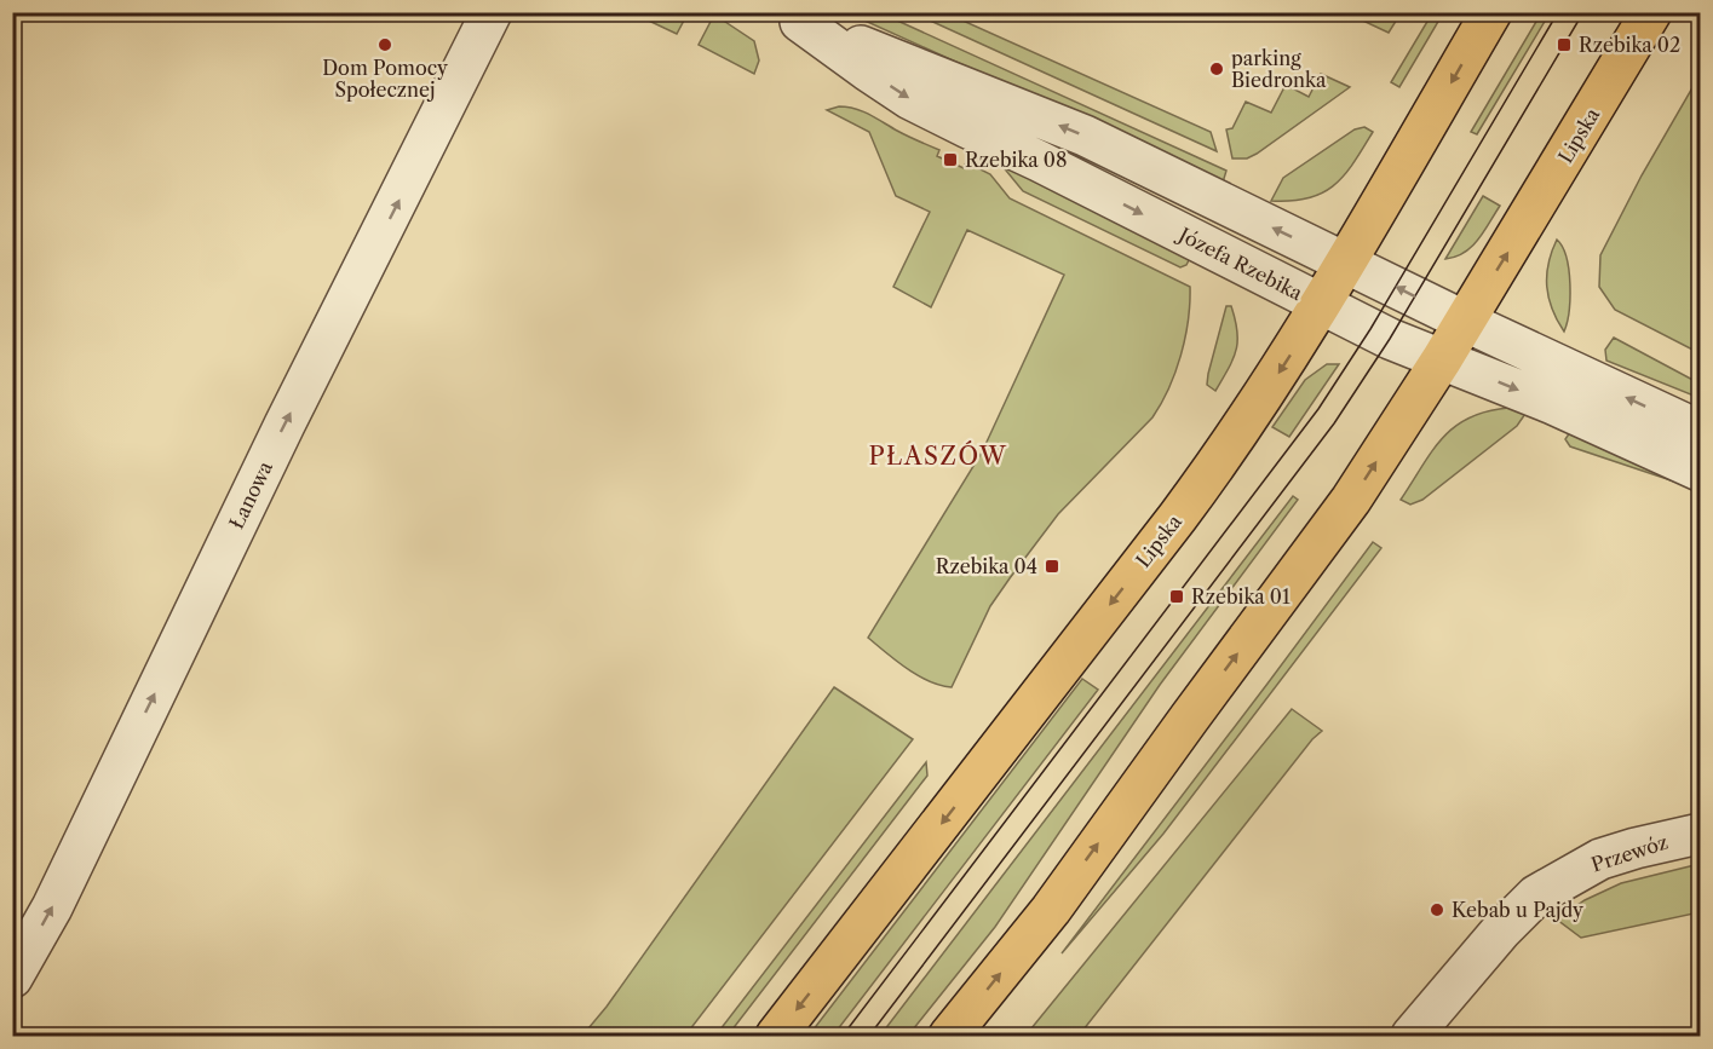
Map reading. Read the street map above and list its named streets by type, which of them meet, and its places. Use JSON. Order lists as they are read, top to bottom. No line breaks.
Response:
{"streets":{"main road":["Lipska"],"street":["Józefa Rzebika","Łanowa","Przewóz"]},"crossings":[["Lipska","Józefa Rzebika"]],"one_way":["Łanowa"],"districts":["PŁASZÓW"],"places":{"other":["Dom Pomocy Społecznej","parking Biedronka","Kebab u Pajdy"],"transit":["Rzebika 02","Rzebika 08","Rzebika 04","Rzebika 01"]}}
